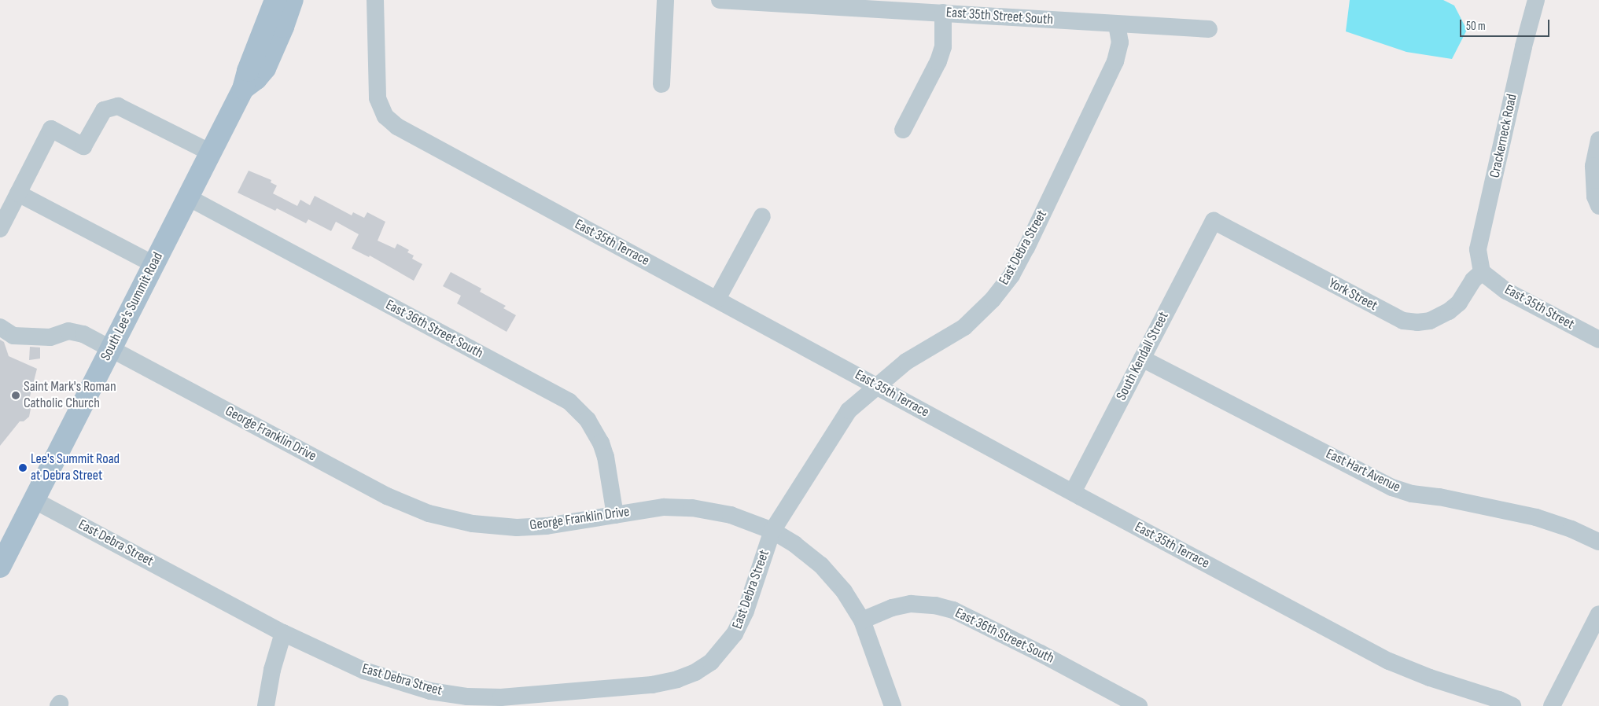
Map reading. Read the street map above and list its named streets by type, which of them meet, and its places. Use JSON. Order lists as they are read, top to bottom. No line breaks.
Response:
{"streets":{"main road":["South Lee's Summit Road"],"street":["East 35th Street South","Crackerneck Road","East 35th Terrace","East Debra Street","York Street","East 35th Street","East 36th Street South","South Kendall Street","George Franklin Drive","East Hart Avenue"]},"crossings":[["East 35th Street South","East Debra Street"],["Crackerneck Road","York Street"],["Crackerneck Road","East 35th Street"],["East 35th Terrace","East Debra Street"],["East 35th Terrace","South Kendall Street"],["East Debra Street","South Lee's Summit Road"],["East Debra Street","George Franklin Drive"],["York Street","East 35th Street"],["York Street","South Kendall Street"],["South Lee's Summit Road","East 36th Street South"],["South Lee's Summit Road","George Franklin Drive"],["East 36th Street South","George Franklin Drive"],["South Kendall Street","East Hart Avenue"]],"places":["Saint Mark's Roman Catholic Church","Lee's Summit Road at Debra Street"],"scale_bar":"50 m"}
